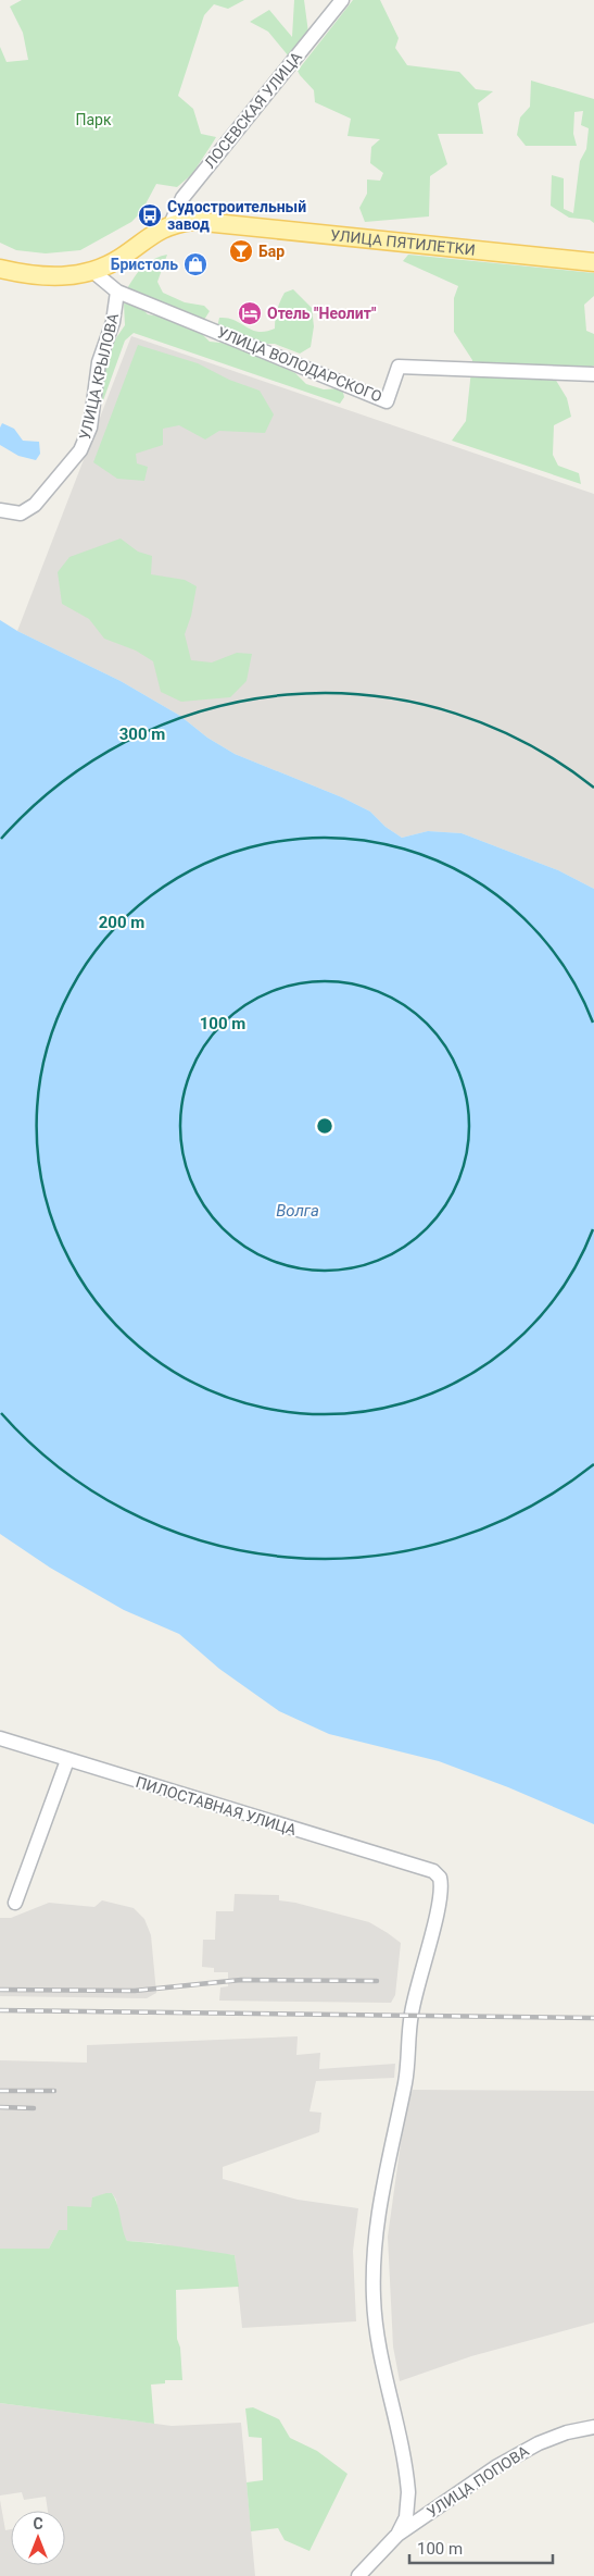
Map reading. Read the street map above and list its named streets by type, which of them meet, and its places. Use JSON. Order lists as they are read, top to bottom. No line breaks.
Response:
{"streets":{"main road":["УЛИЦА ПЯТИЛЕТКИ"],"street":["ЛОСЕВСКАЯ УЛИЦА","УЛИЦА ВОЛОДАРСКОГО","УЛИЦА КРЫЛОВА","ПИЛОСТАВНАЯ УЛИЦА","УЛИЦА ПОПОВА"]},"crossings":[["ЛОСЕВСКАЯ УЛИЦА","УЛИЦА ПЯТИЛЕТКИ"],["УЛИЦА ВОЛОДАРСКОГО","УЛИЦА КРЫЛОВА"],["ПИЛОСТАВНАЯ УЛИЦА","УЛИЦА ПОПОВА"]],"water":["Волга"],"parks":["Парк"],"places":{"bus stop":["Судостроительный завод"],"bar":["Бар"],"shop":["Бристоль"],"hotel":["Отель \"Неолит\""]},"scale_bar":"100 m","north":"top","rings":["300 m","200 m","100 m"]}
